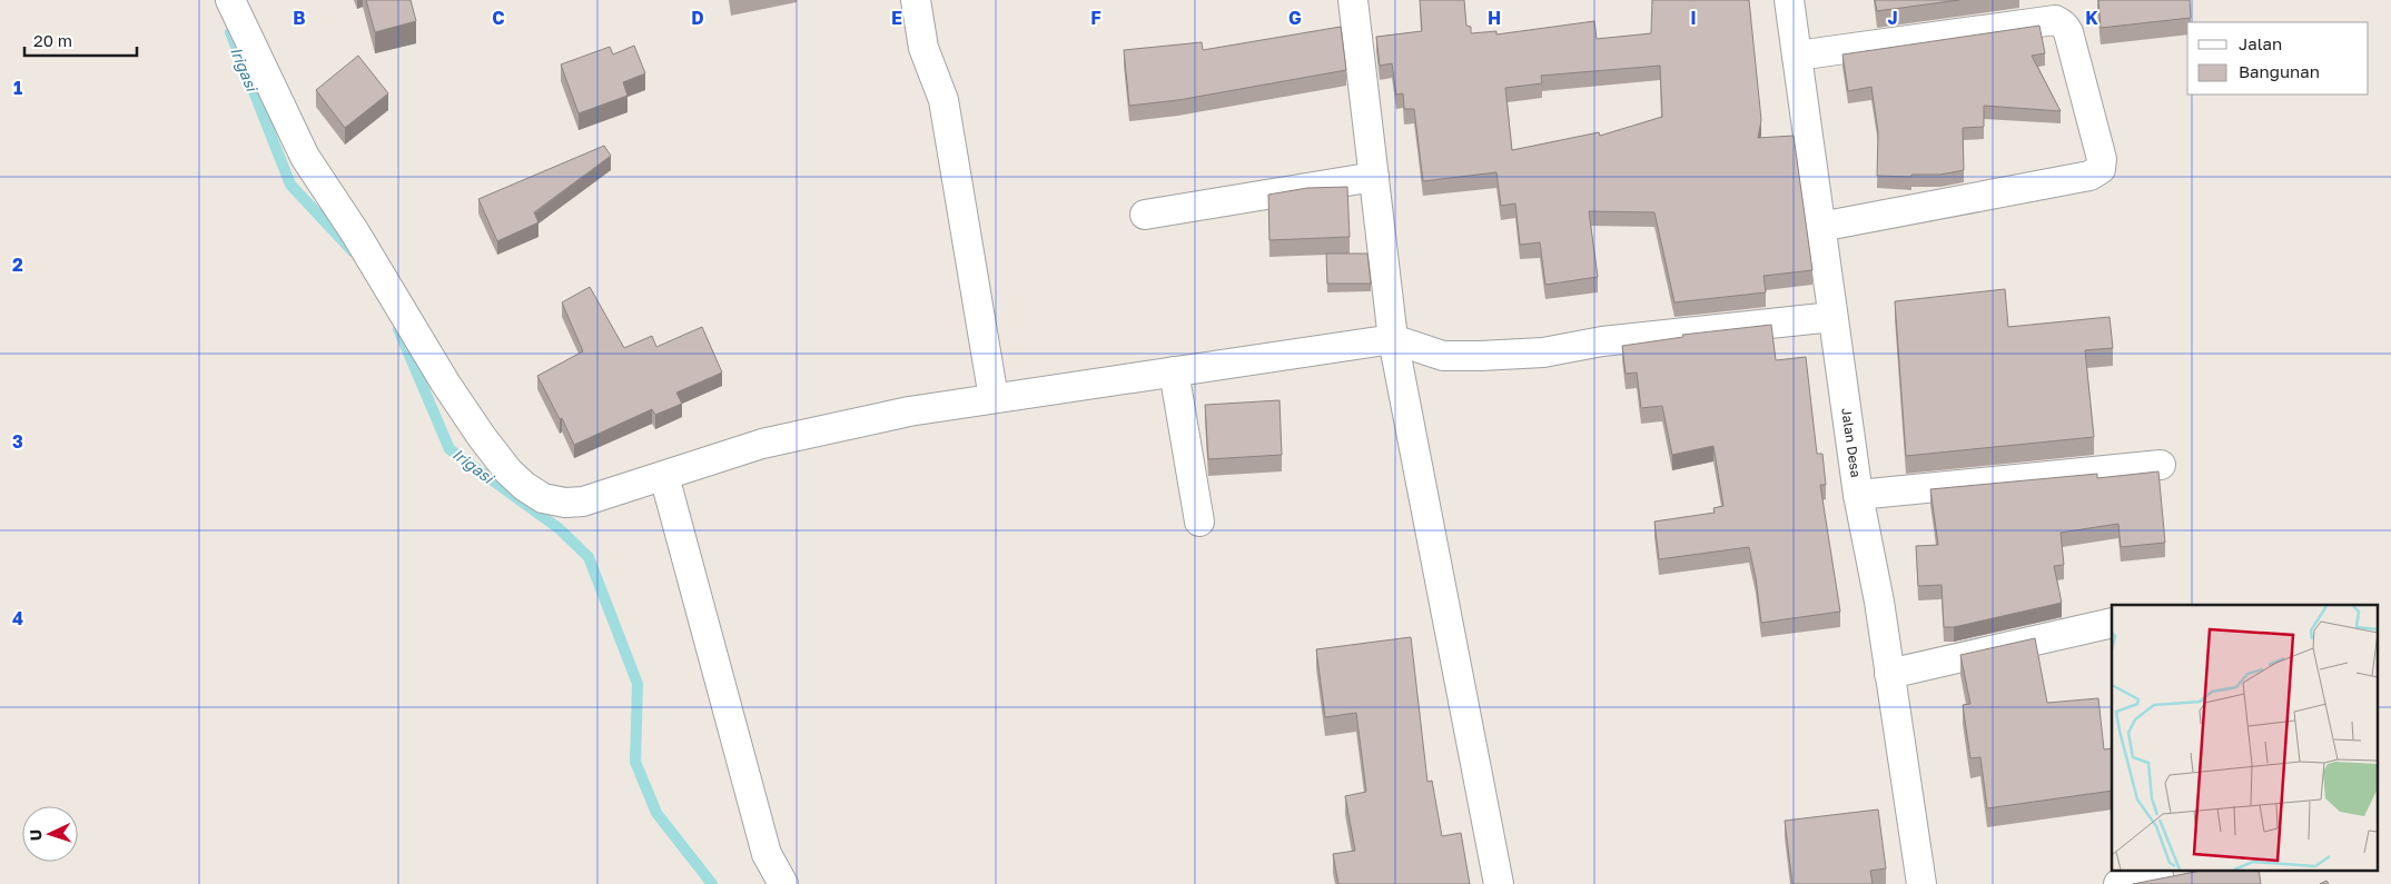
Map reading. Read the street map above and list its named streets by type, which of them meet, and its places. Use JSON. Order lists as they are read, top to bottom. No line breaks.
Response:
{"streets":{"street":["Jalan Desa"]},"water":["Irigasi"],"legend":["Jalan","Bangunan"],"scale_bar":"20 m","north":"left","grid":{"columns":["B","C","D","E","F","G","H","I","J","K"],"rows":["1","2","3","4"]}}
